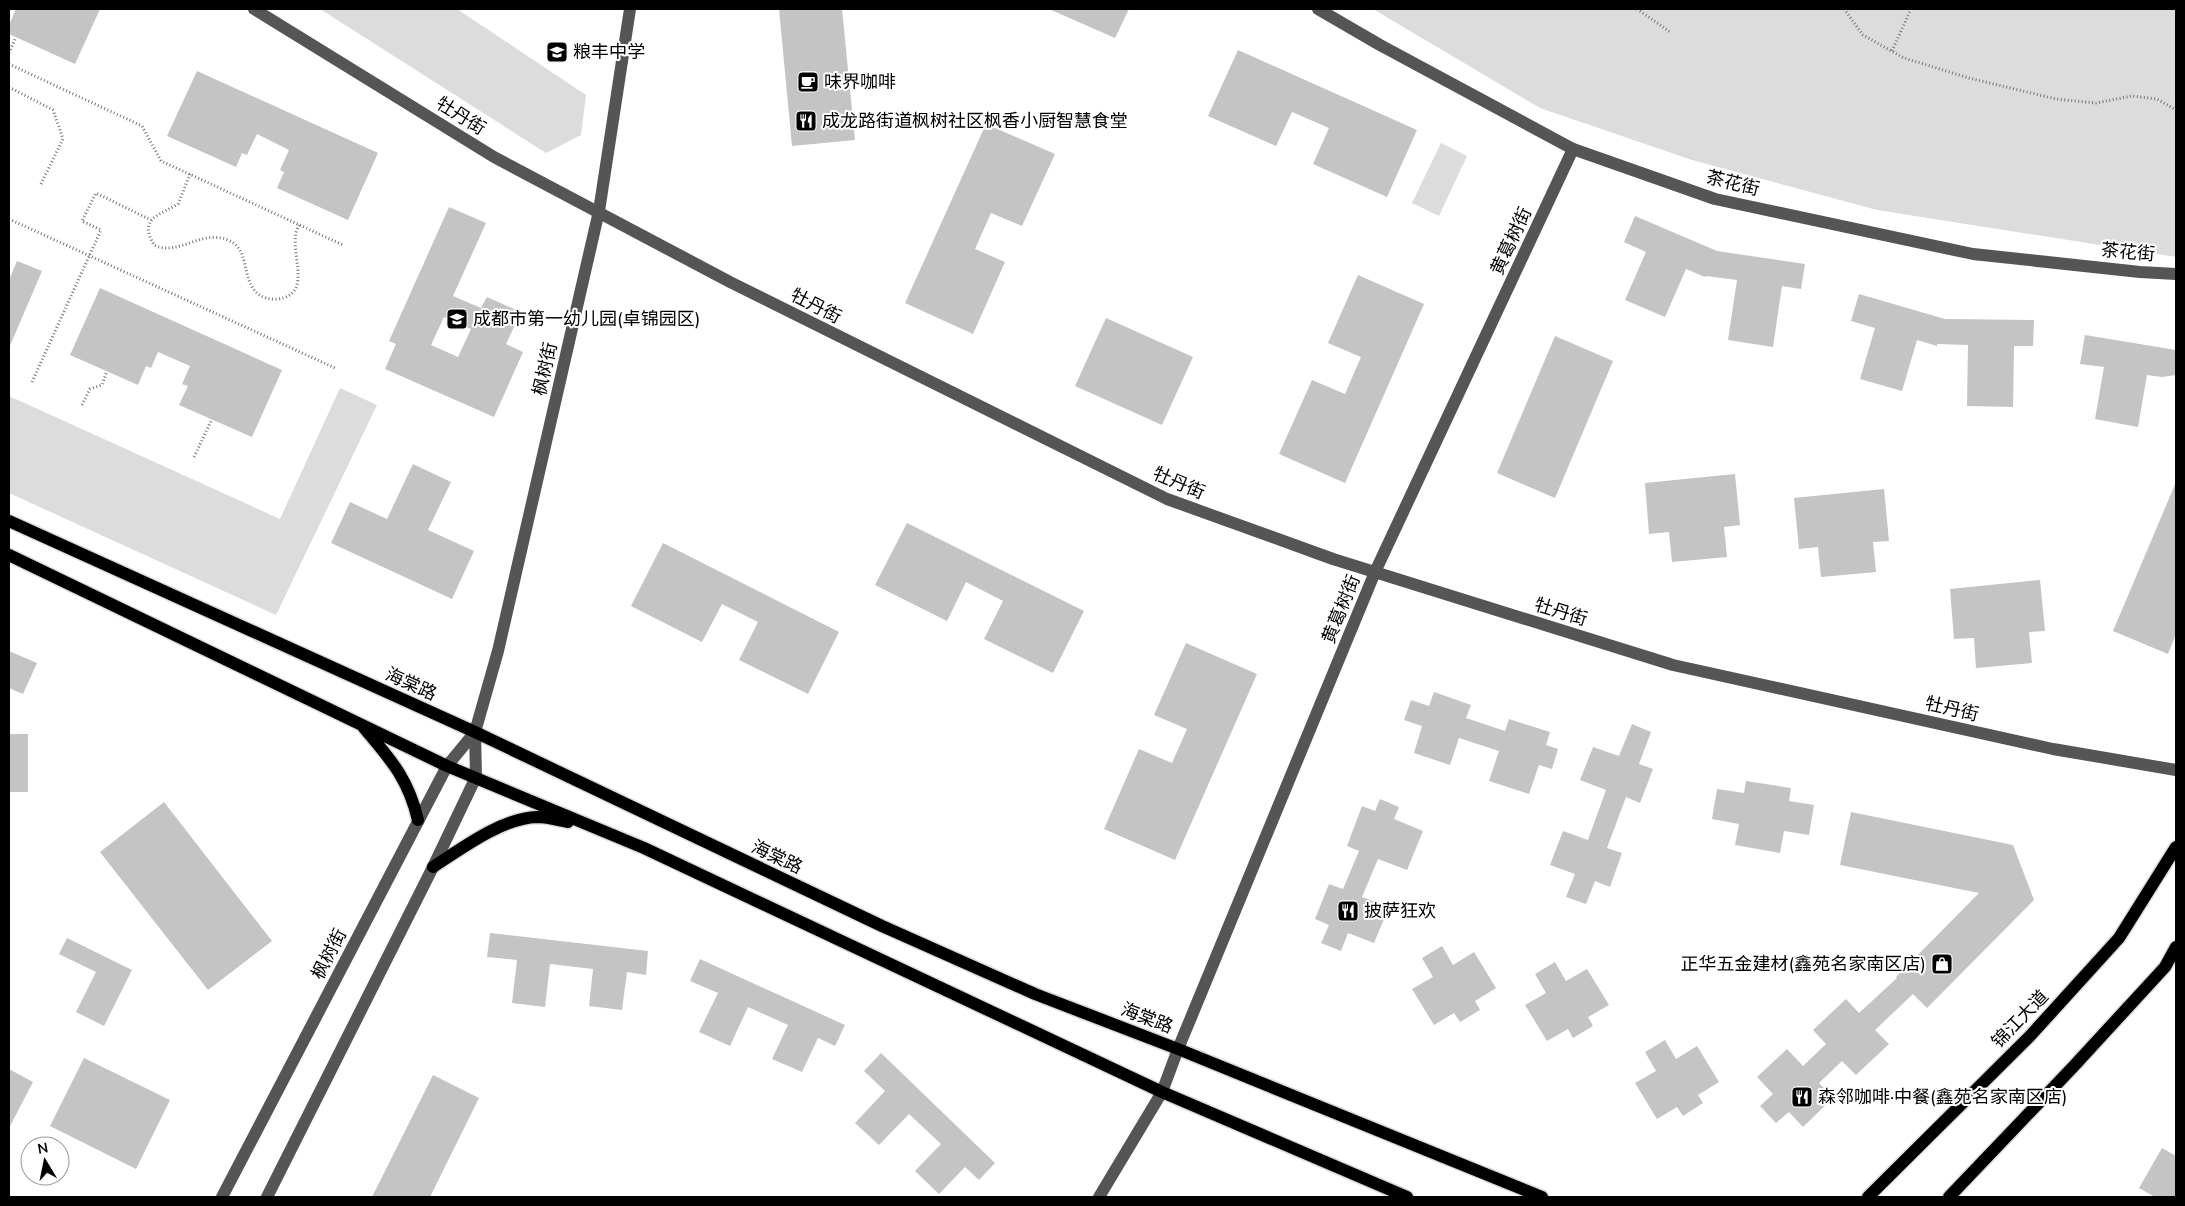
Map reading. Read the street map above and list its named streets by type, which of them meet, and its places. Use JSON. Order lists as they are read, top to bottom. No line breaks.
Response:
{"streets":{"main road":["海棠路","锦江大道"],"street":["牡丹街","茶花街","黄葛树街","枫树街"]},"crossings":[["牡丹街","黄葛树街"],["牡丹街","枫树街"],["茶花街","黄葛树街"],["黄葛树街","海棠路"],["枫树街","海棠路"]],"places":{"school or university":["粮丰中学","成都市第一幼儿园(卓锦园区)"],"cafe":["味界咖啡"],"restaurant":["成龙路街道枫树社区枫香小厨智慧食堂","披萨狂欢","森邻咖啡·中餐(鑫苑名家南区店)"],"shop":["正华五金建材(鑫苑名家南区店)"]},"north":"top"}
